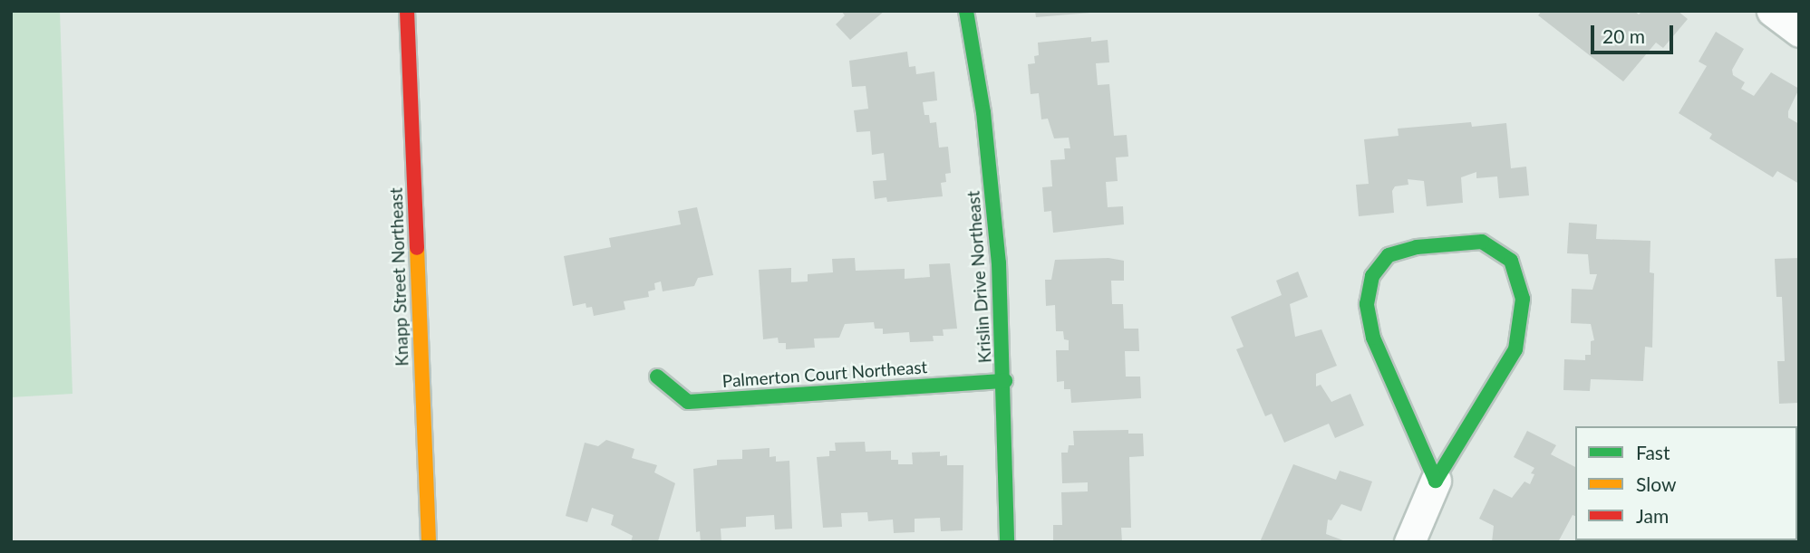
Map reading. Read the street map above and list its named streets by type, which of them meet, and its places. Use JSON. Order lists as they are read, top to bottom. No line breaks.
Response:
{"streets":{"street":["Knapp Street Northeast","Krislin Drive Northeast","Palmerton Court Northeast"]},"crossings":[["Krislin Drive Northeast","Palmerton Court Northeast"]],"legend":["Fast","Slow","Jam"],"scale_bar":"20 m"}
